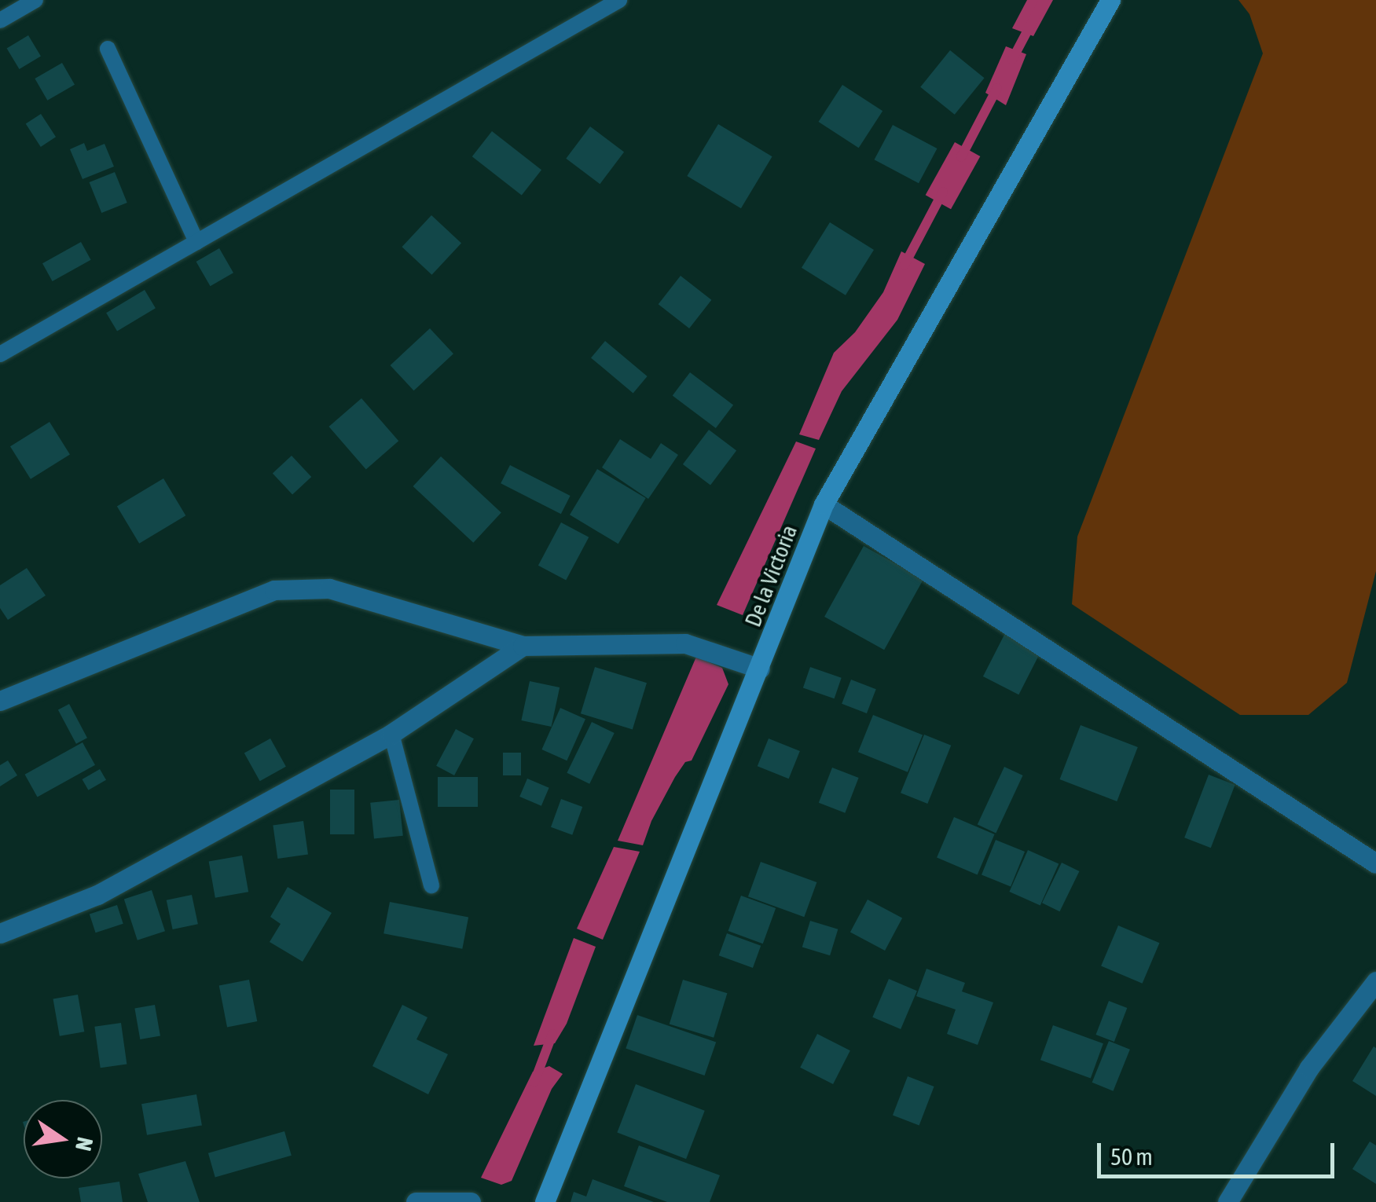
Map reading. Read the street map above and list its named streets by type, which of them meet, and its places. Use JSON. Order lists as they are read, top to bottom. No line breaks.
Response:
{"streets":{"main road":["De la Victoria"]},"scale_bar":"50 m","north":"right"}
